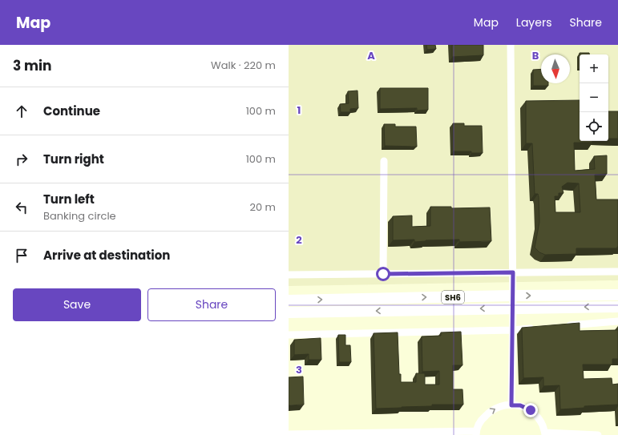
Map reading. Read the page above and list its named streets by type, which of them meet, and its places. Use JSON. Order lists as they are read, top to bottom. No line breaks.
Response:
{"streets":{"main road":["SH6"]},"north":"bottom","page":{"header":"Map","nav":["Map","Layers","Share"],"heading":["3 min","Walk · 220 m"],"map_buttons":["+","−"],"list":[["Continue","100 m"],["Turn right","100 m"],["Turn left","Banking circle","20 m"],"Arrive at destination"],"buttons":["Save","Share"]},"grid":{"columns":["A","B"],"rows":["1","2","3"]}}
